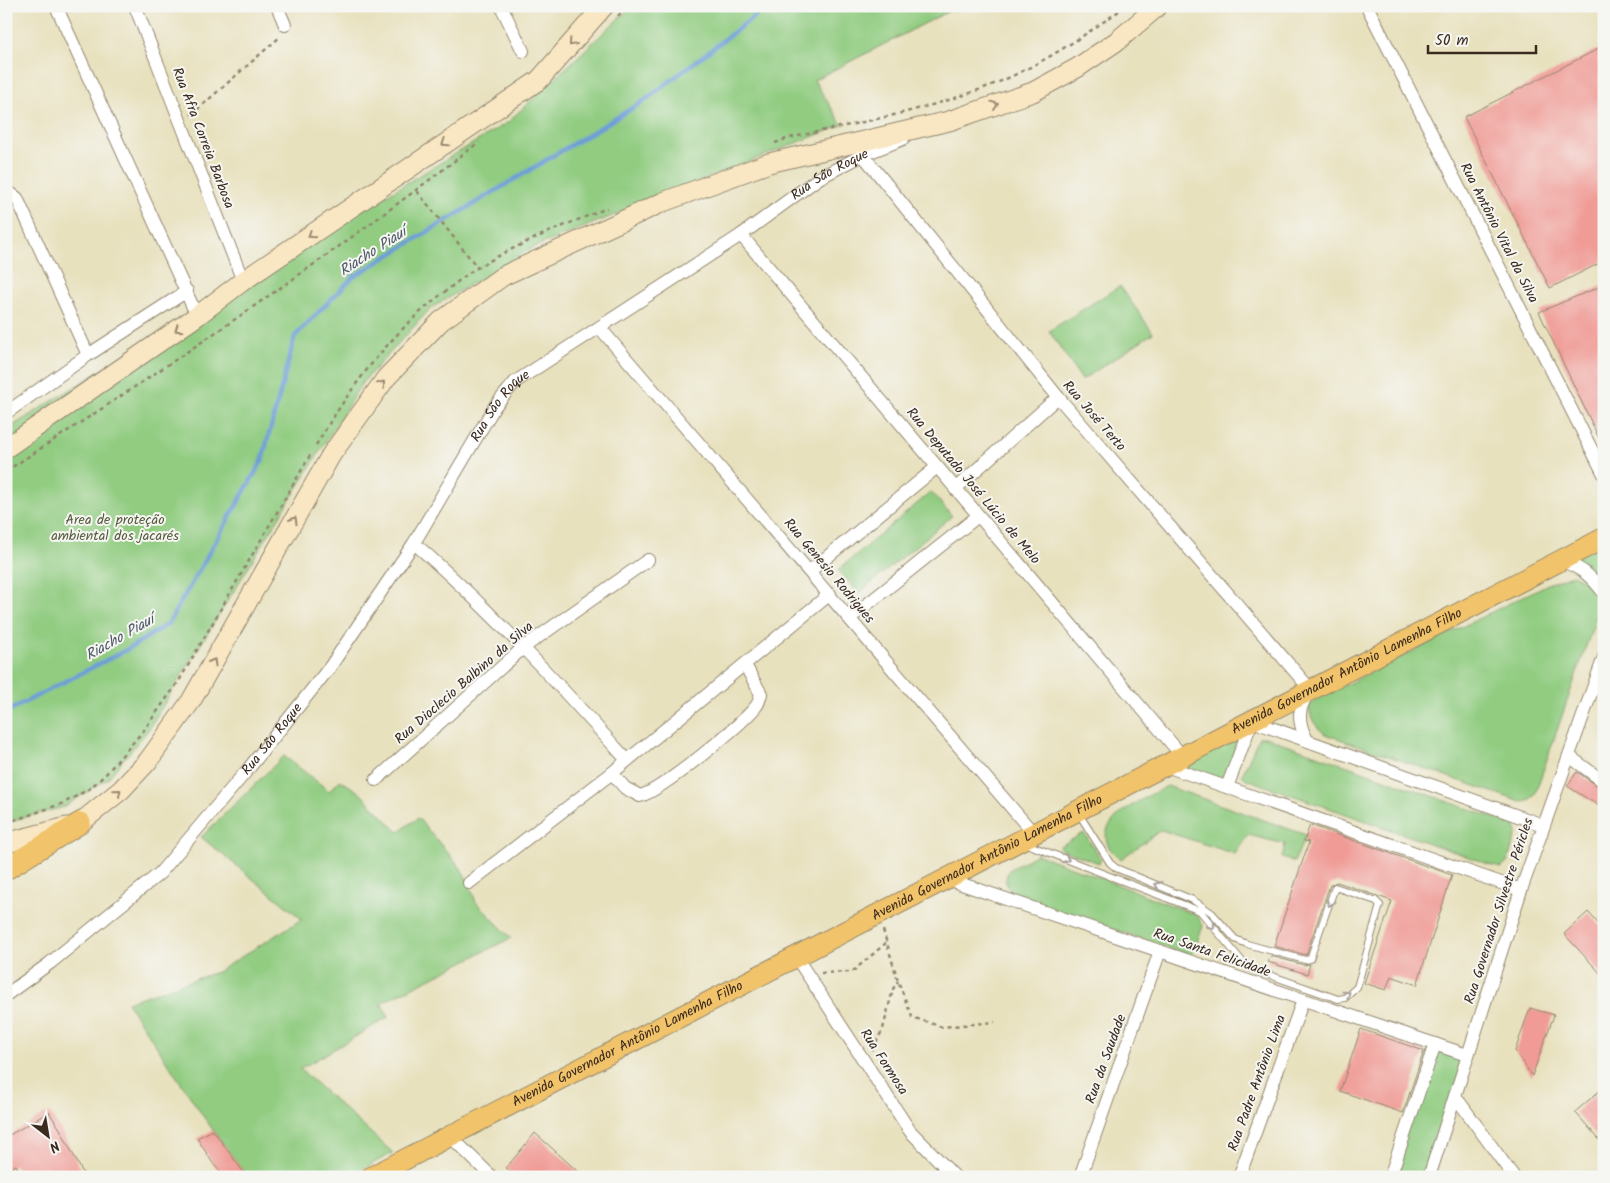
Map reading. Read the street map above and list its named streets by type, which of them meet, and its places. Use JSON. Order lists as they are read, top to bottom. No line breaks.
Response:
{"streets":{"main road":["Rua São Roque","Avenida Governador Antônio Lamenha Filho"],"street":["Rua Afra Correia Barbosa","Rua Antônio Vital da Silva","Rua José Terto","Rua Deputado José Lúcio de Melo","Rua Genesio Rodrigues","Rua Dioclecio Balbino da Silva","Rua Governador Silvestre Péricles","Rua Santa Felicidade","Rua da Saudade","Rua Formosa","Rua Padre Antônio Lima"]},"crossings":[["Rua São Roque","Rua José Terto"],["Rua São Roque","Rua Deputado José Lúcio de Melo"],["Rua São Roque","Rua Genesio Rodrigues"],["Rua José Terto","Avenida Governador Antônio Lamenha Filho"],["Rua Deputado José Lúcio de Melo","Avenida Governador Antônio Lamenha Filho"],["Rua Genesio Rodrigues","Avenida Governador Antônio Lamenha Filho"],["Avenida Governador Antônio Lamenha Filho","Rua Santa Felicidade"],["Avenida Governador Antônio Lamenha Filho","Rua Formosa"],["Rua Governador Silvestre Péricles","Rua Santa Felicidade"],["Rua Santa Felicidade","Rua da Saudade"],["Rua Santa Felicidade","Rua Padre Antônio Lima"]],"water":["Riacho Piauí"],"parks":["Area de proteção ambiental dos jacarés"],"scale_bar":"50 m","north":"bottom right"}
